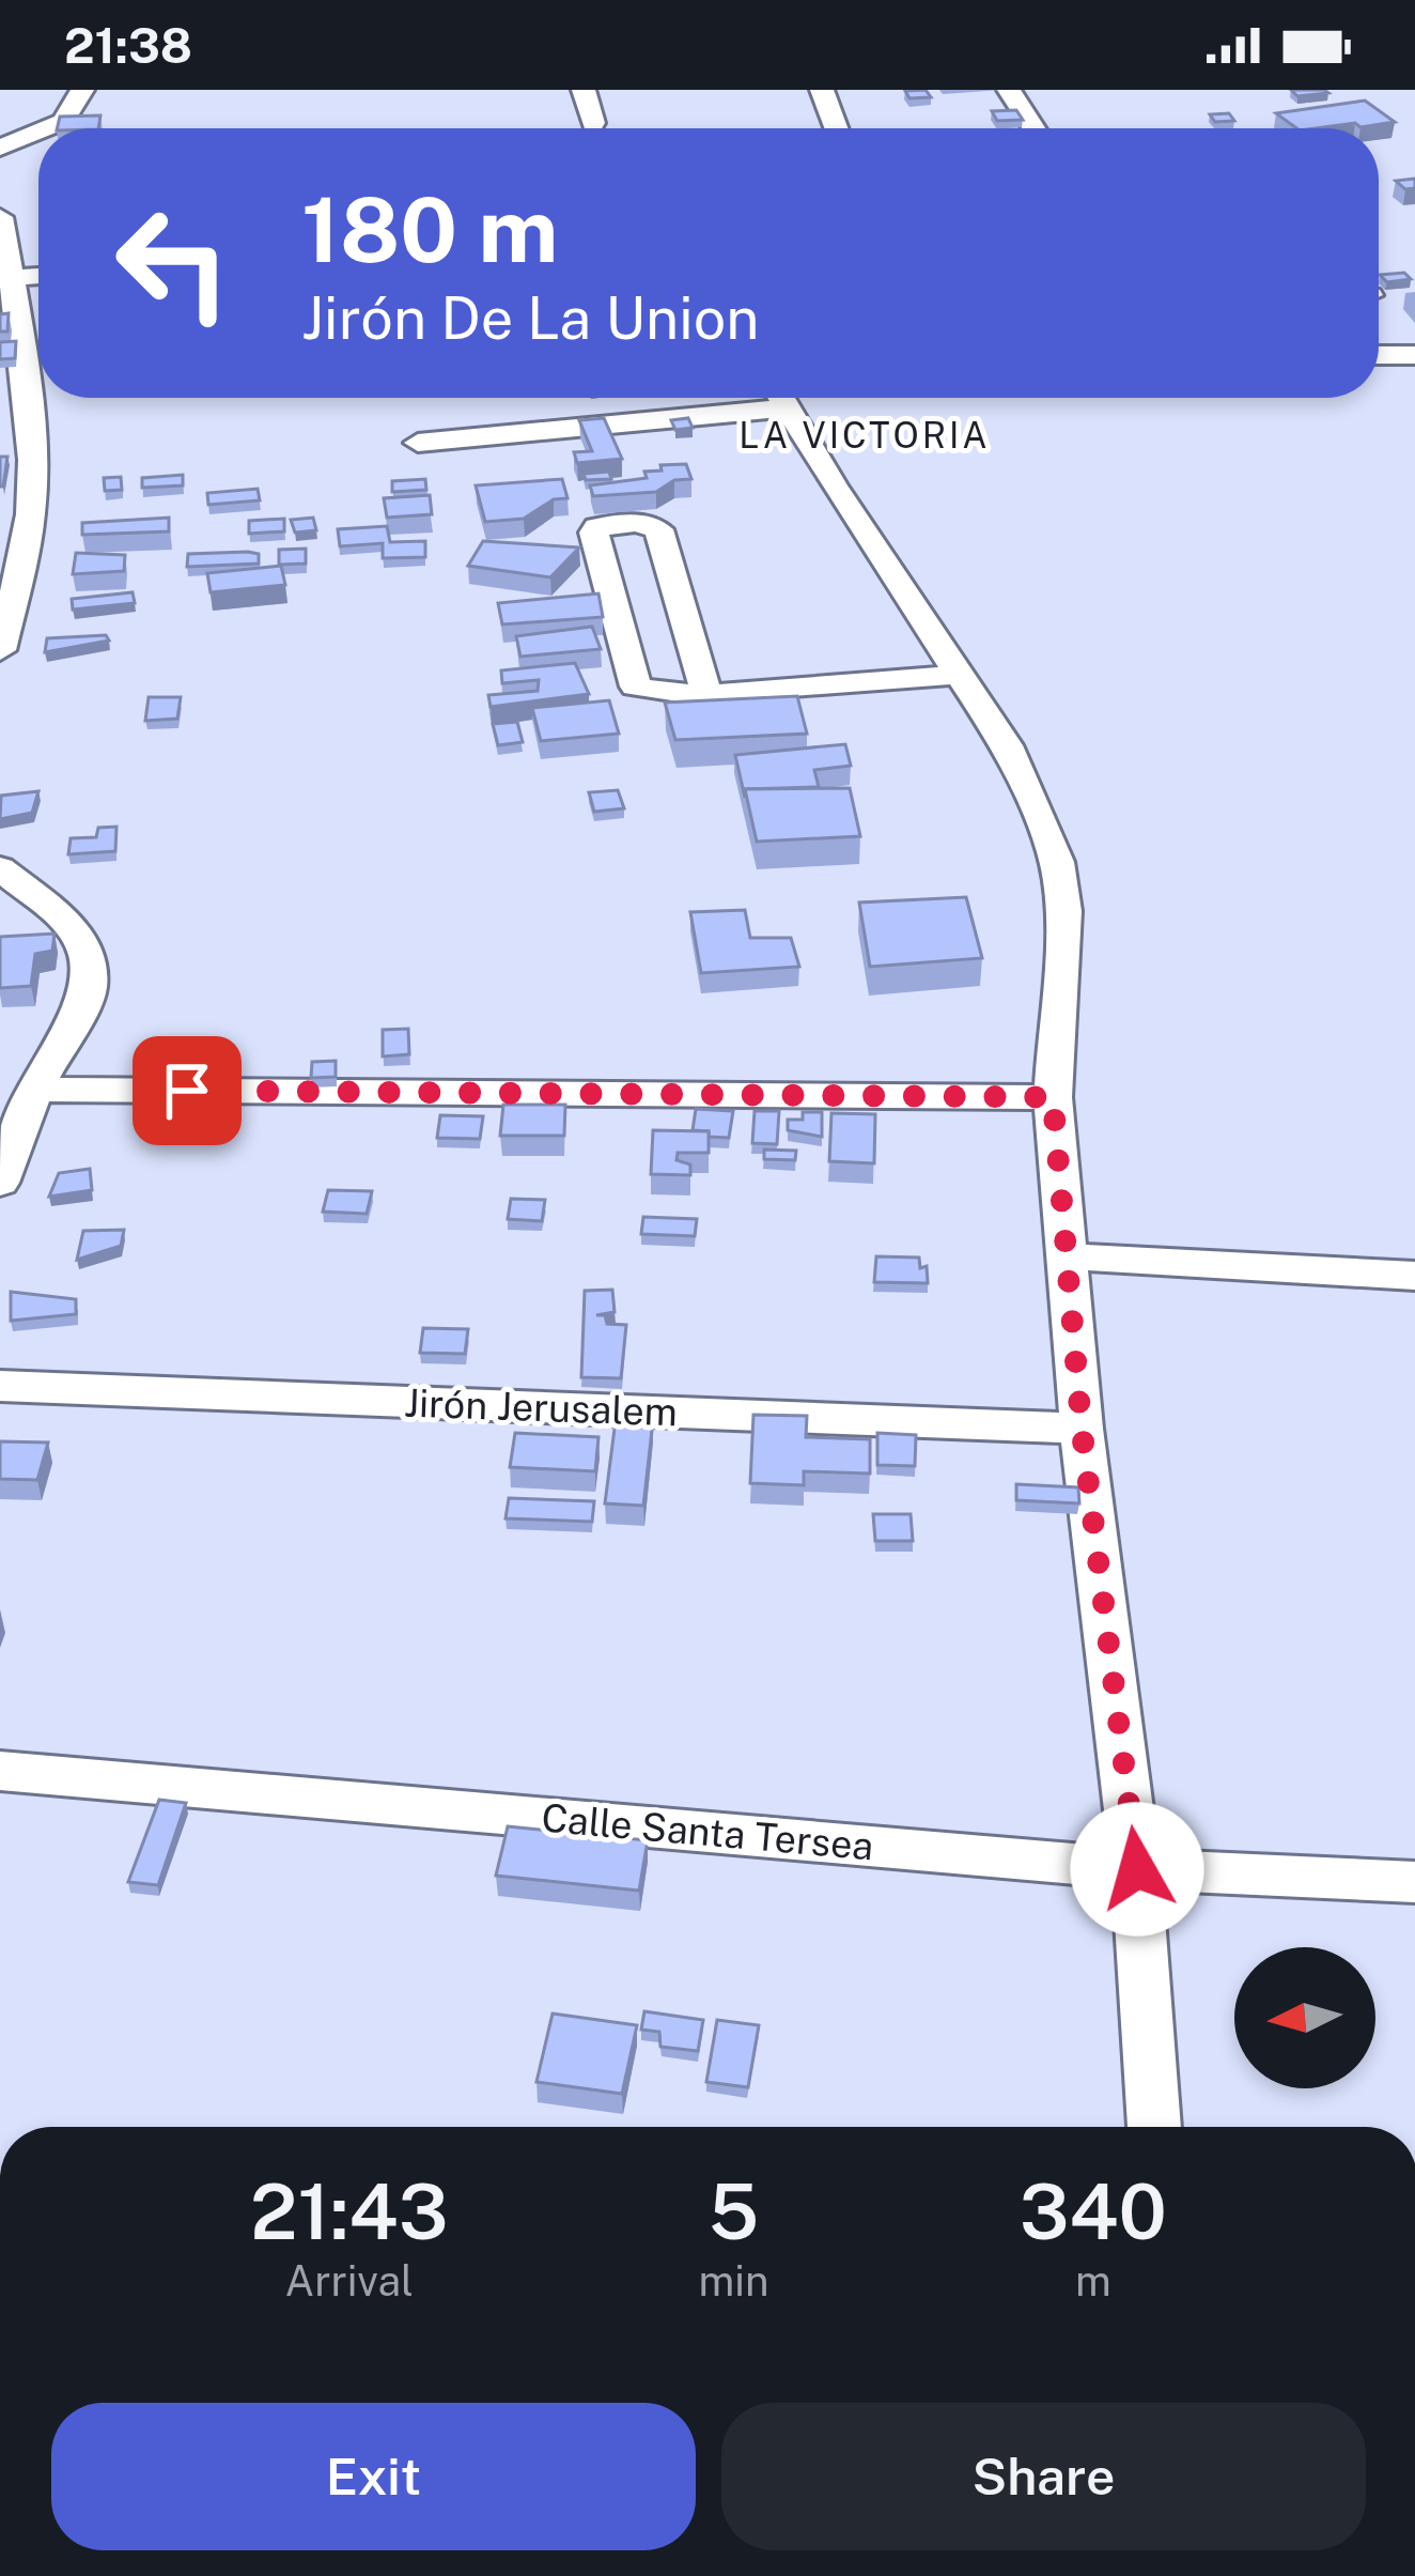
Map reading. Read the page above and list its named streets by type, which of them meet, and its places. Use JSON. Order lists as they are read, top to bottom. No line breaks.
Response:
{"streets":{"street":["Jirón Jerusalem","Calle Santa Tersea"]},"districts":["LA VICTORIA"],"north":"left","page":{"status":"21:38","turn":["180 m","Jirón De La Union"],"eta":["21:43","Arrival","5","min","340","m"],"buttons":["Exit","Share"]}}
